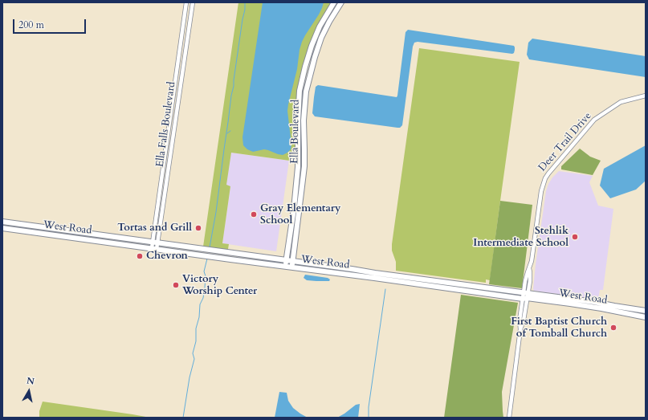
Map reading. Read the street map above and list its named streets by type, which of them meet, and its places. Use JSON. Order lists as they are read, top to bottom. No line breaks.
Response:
{"streets":{"main road":["Ella Boulevard","West Road"],"street":["Ella Falls Boulevard","Deer Trail Drive"]},"crossings":[["Ella Falls Boulevard","West Road"],["Ella Boulevard","West Road"],["Deer Trail Drive","West Road"]],"places":["Gray Elementary School","Tortas and Grill","Stehlik Intermediate School","Chevron","Victory Worship Center","First Baptist Church of Tomball Church"],"scale_bar":"200 m","north":"top"}
